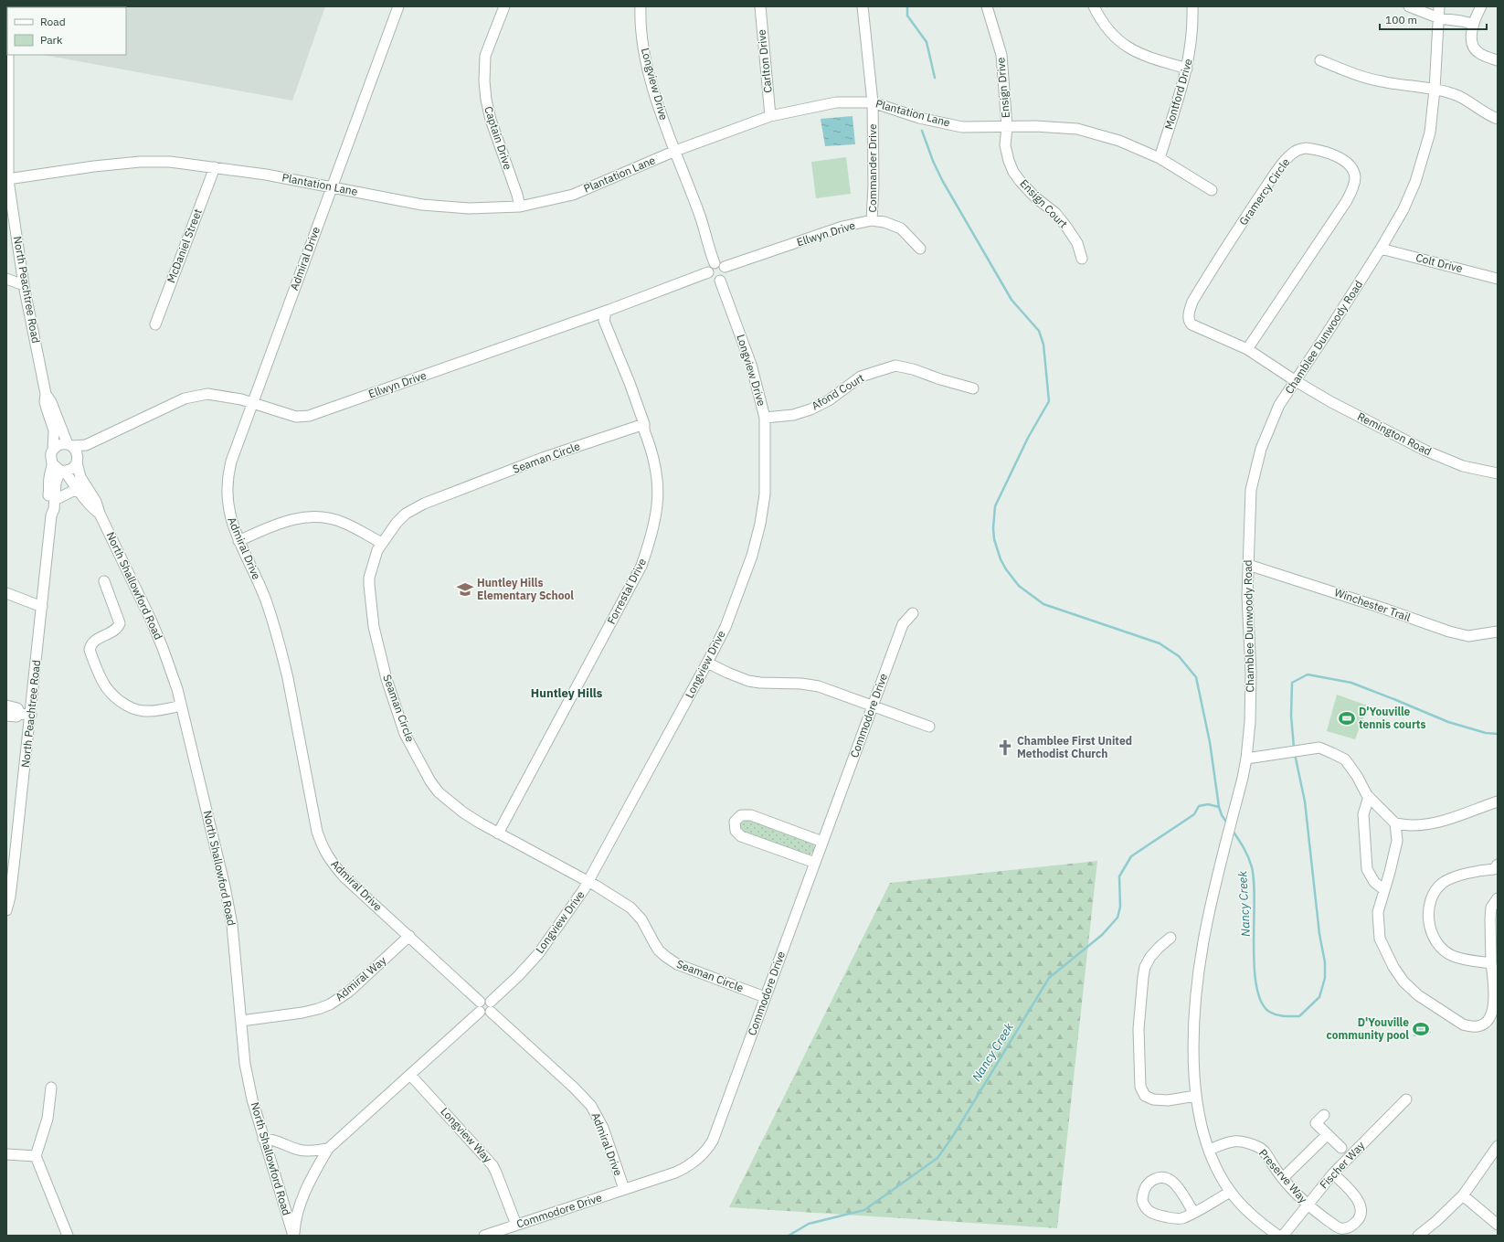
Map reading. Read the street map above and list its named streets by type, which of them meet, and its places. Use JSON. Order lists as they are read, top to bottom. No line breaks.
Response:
{"streets":{"street":["Carlton Drive","Longview Drive","Ensign Drive","Montford Drive","Plantation Lane","Captain Drive","Commander Drive","Gramercy Circle","Ensign Court","Ellwyn Drive","McDaniel Street","Admiral Drive","Colt Drive","North Peachtree Road","Chamblee Dunwoody Road","Afond Court","Remington Road","Seaman Circle","North Shallowford Road","Forrestal Drive","Winchester Trail","Commodore Drive","Admiral Way","Longview Way","Fischer Way","Preserve Way"]},"crossings":[["Carlton Drive","Plantation Lane"],["Longview Drive","Plantation Lane"],["Longview Drive","Ellwyn Drive"],["Longview Drive","Admiral Drive"],["Longview Drive","Afond Court"],["Longview Drive","Seaman Circle"],["Ensign Drive","Plantation Lane"],["Ensign Drive","Ensign Court"],["Montford Drive","Plantation Lane"],["Plantation Lane","Captain Drive"],["Plantation Lane","Commander Drive"],["Plantation Lane","Ensign Court"],["Plantation Lane","McDaniel Street"],["Plantation Lane","Admiral Drive"],["Plantation Lane","North Peachtree Road"],["Commander Drive","Ellwyn Drive"],["Gramercy Circle","Chamblee Dunwoody Road"],["Gramercy Circle","Remington Road"],["Ellwyn Drive","Admiral Drive"],["Ellwyn Drive","North Peachtree Road"],["Ellwyn Drive","North Shallowford Road"],["Ellwyn Drive","Forrestal Drive"],["Admiral Drive","Commodore Drive"],["Admiral Drive","Admiral Way"],["Colt Drive","Chamblee Dunwoody Road"],["North Peachtree Road","North Shallowford Road"],["Chamblee Dunwoody Road","Remington Road"],["Chamblee Dunwoody Road","Winchester Trail"],["Chamblee Dunwoody Road","Preserve Way"],["Seaman Circle","Forrestal Drive"],["Seaman Circle","Commodore Drive"],["North Shallowford Road","Admiral Way"],["Commodore Drive","Longview Way"],["Fischer Way","Preserve Way"]],"districts":["Huntley Hills"],"water":["Nancy Creek"],"places":{"school or university":["Huntley Hills Elementary School"],"sports":["D'Youville tennis courts","D'Youville community pool"],"church":["Chamblee First United Methodist Church"]},"legend":["Road","Park"],"scale_bar":"100 m"}
